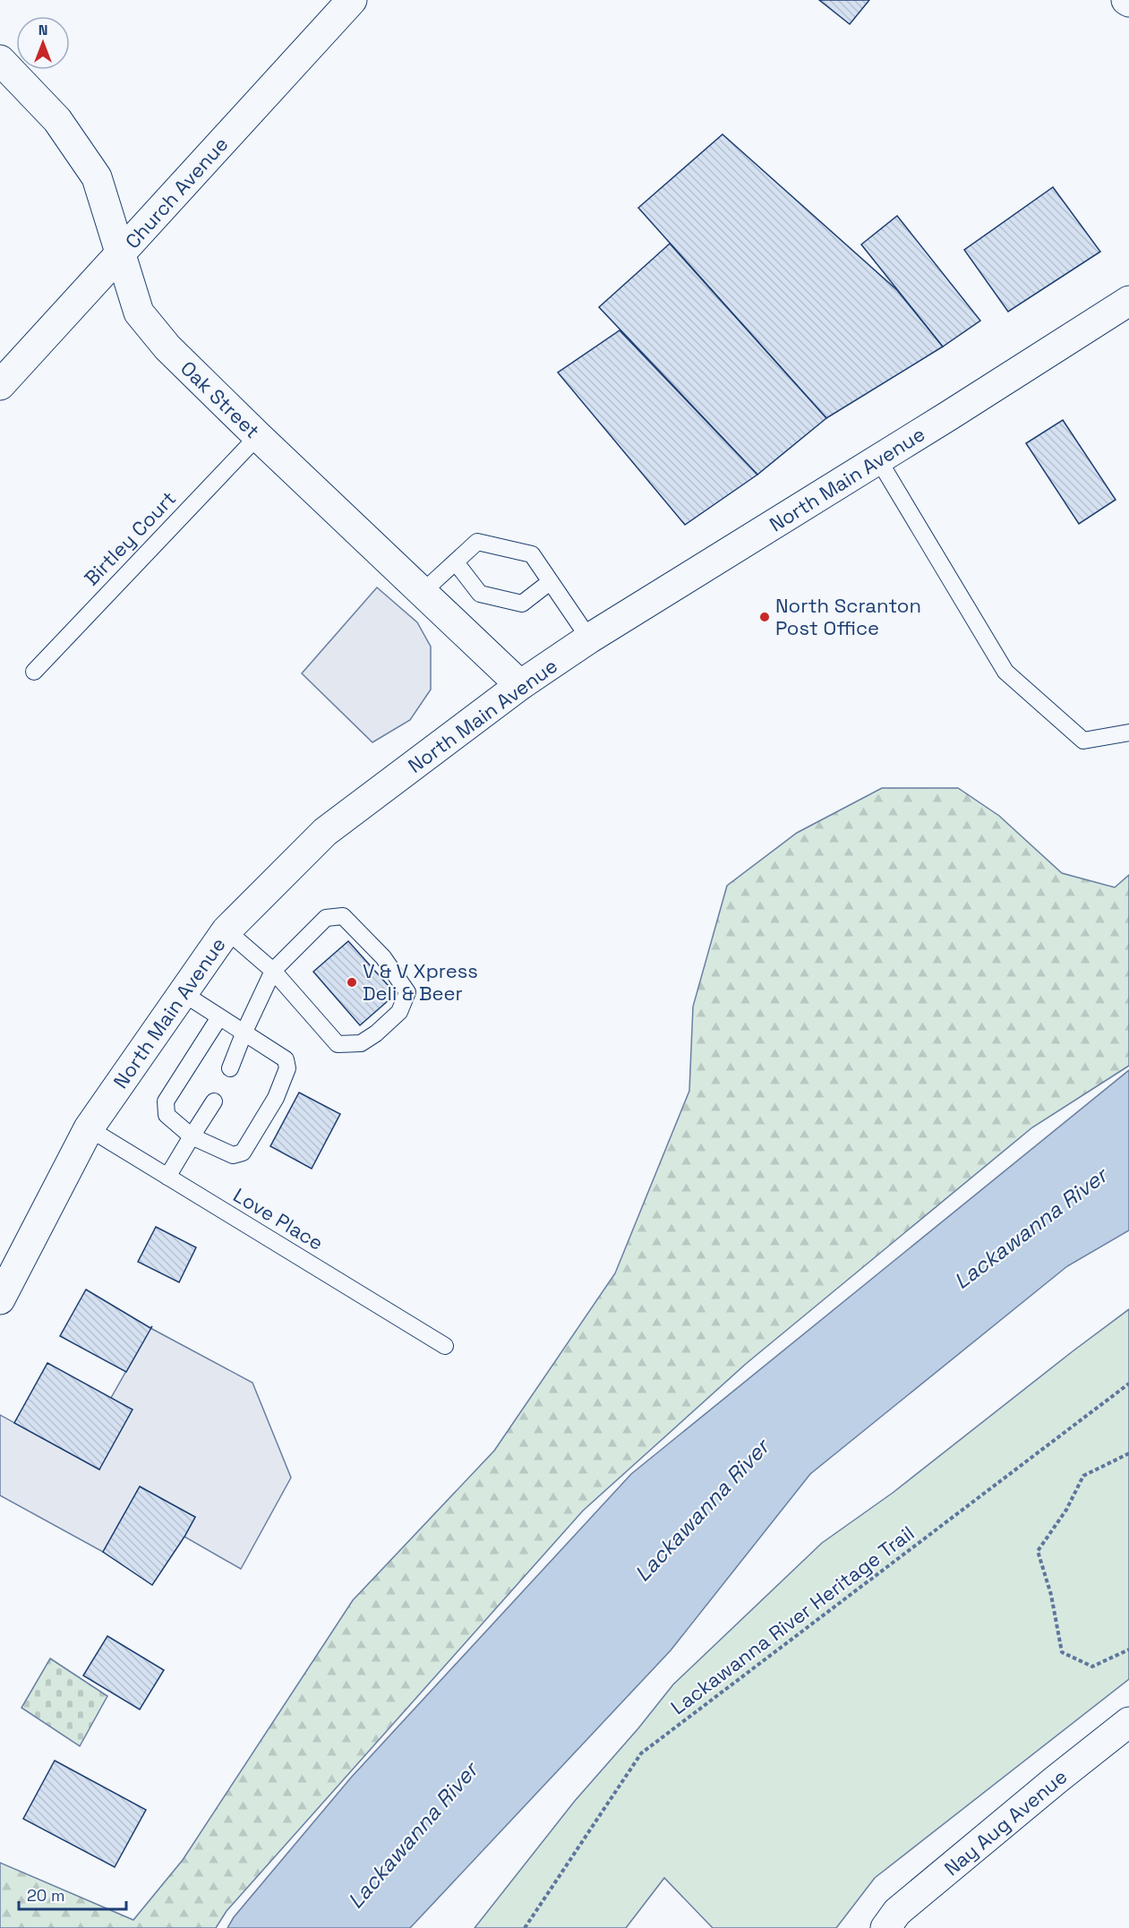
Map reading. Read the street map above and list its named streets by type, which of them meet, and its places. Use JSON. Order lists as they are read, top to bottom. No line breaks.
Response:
{"streets":{"street":["Church Avenue","Oak Street","North Main Avenue","Nay Aug Avenue"],"lane":["Birtley Court","Love Place"],"path":["Lackawanna River Heritage Trail"]},"crossings":[["Church Avenue","Oak Street"],["Oak Street","North Main Avenue"],["Oak Street","Birtley Court"],["North Main Avenue","Love Place"]],"water":["Lackawanna River"],"places":["North Scranton Post Office","V & V Xpress Deli & Beer"],"scale_bar":"20 m","north":"top"}
